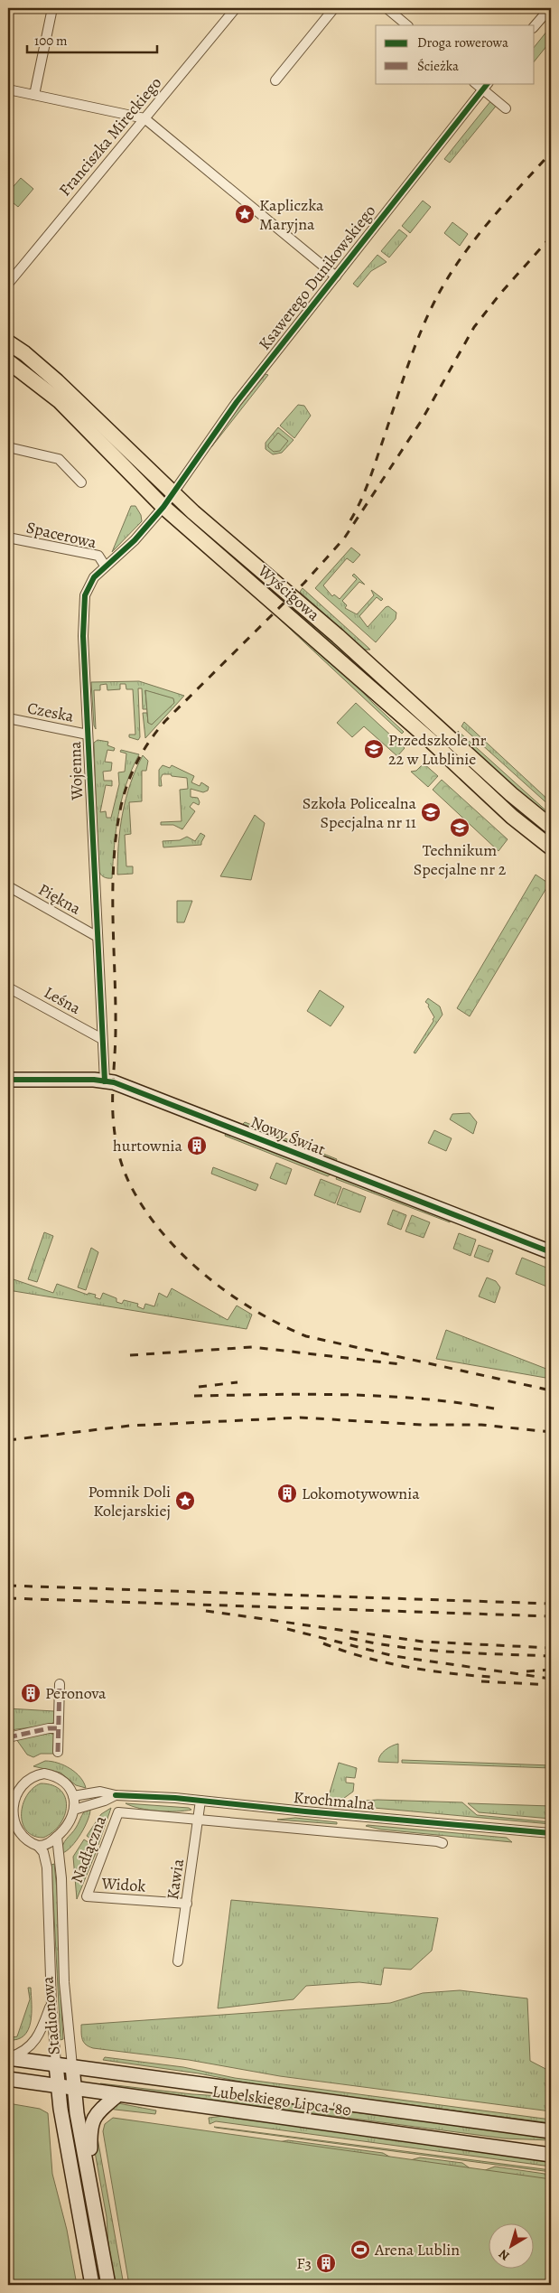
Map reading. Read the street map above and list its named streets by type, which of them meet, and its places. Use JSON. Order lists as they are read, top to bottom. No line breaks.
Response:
{"streets":{"main road":["Wyścigowa"],"street":["Franciszka Mireckiego","Ksawerego Dunikowskiego","Spacerowa","Czeska","Wojenna","Piękna","Leśna","Nowy Świat","Krochmalna","Nadłączna","Kawia","Widok","Stadionowa","Lubelskiego Lipca '80"]},"crossings":[["Ksawerego Dunikowskiego","Wyścigowa"],["Ksawerego Dunikowskiego","Wojenna"],["Spacerowa","Wojenna"],["Wyścigowa","Wojenna"],["Czeska","Wojenna"],["Wojenna","Piękna"],["Wojenna","Leśna"],["Wojenna","Nowy Świat"],["Krochmalna","Kawia"],["Krochmalna","Stadionowa"],["Nadłączna","Kawia"],["Nadłączna","Widok"],["Kawia","Widok"],["Stadionowa","Lubelskiego Lipca '80"]],"places":{"place":["Kapliczka Maryjna","Pomnik Doli Kolejarskiej"],"school or university":["Przedszkole nr 22 w Lublinie","Szkoła Policealna Specjalna nr 11","Technikum Specjalne nr 2"],"building":["hurtownia","Lokomotywownia","Peronova","F3"],"sports":["Arena Lublin"]},"legend":["Droga rowerowa","Ścieżka"],"scale_bar":"100 m","north":"bottom left"}
